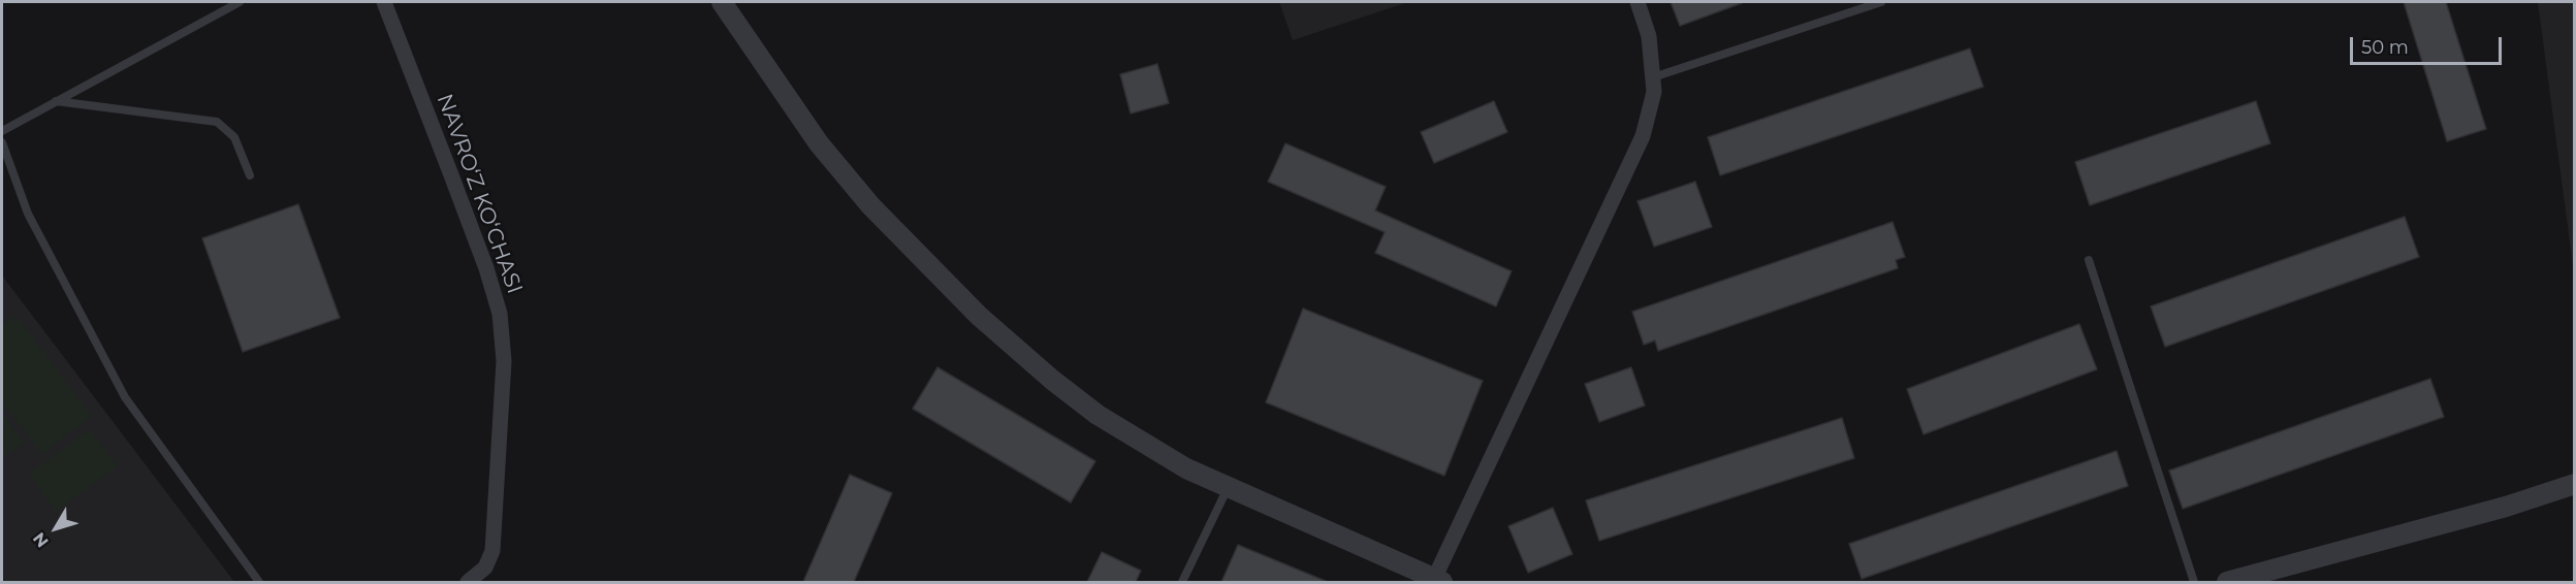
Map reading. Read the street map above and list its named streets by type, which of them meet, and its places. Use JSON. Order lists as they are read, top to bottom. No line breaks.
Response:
{"streets":{"street":["NAVRO‘Z KO‘CHASI"]},"scale_bar":"50 m","north":"bottom left"}
